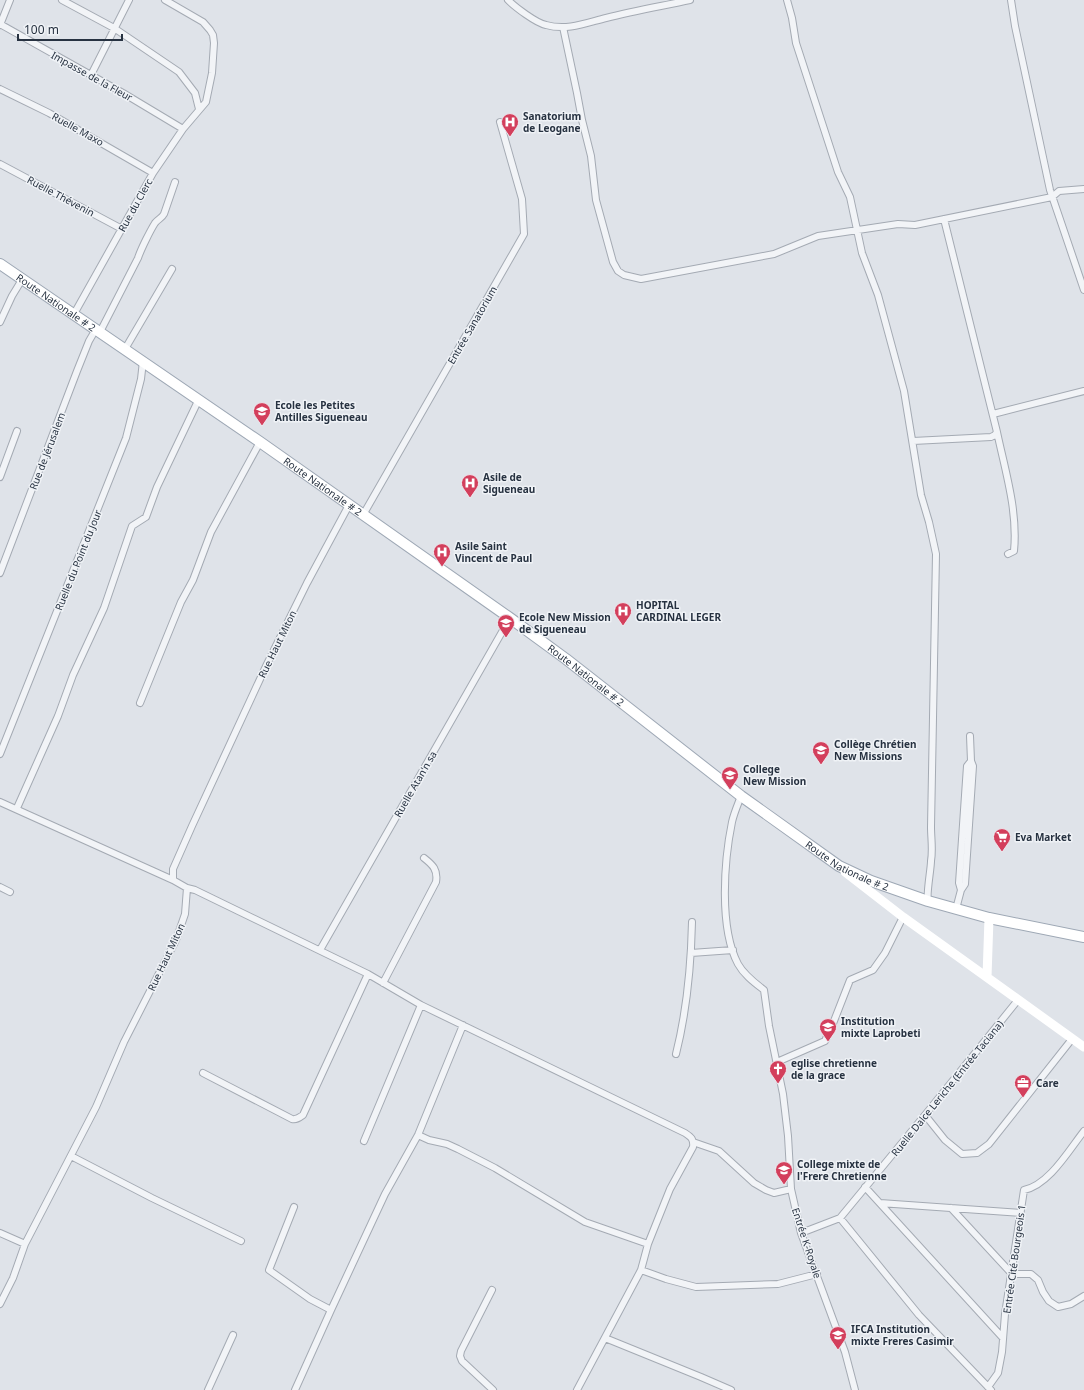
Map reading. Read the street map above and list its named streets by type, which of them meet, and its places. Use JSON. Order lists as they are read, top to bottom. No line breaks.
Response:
{"streets":{"main road":["Route Nationale # 2"],"street":["Impasse de la Fleur","Ruelle Maxo","Ruelle Thévenin","Rue du Clerc","Entrée Sanatorium","Rue de Jérusalem","Ruelle du Point du Jour","Rue Haut Miton","Ruelle Atan'n sa","Ruelle Dalce Leriche (Entrée Taciana)","Entrée K-Royale","Entrée Cité Bourgeois 1"]},"crossings":[["Impasse de la Fleur","Rue du Clerc"],["Ruelle Maxo","Rue du Clerc"],["Ruelle Thévenin","Rue du Clerc"],["Rue du Clerc","Route Nationale # 2"],["Route Nationale # 2","Entrée Sanatorium"],["Route Nationale # 2","Rue de Jérusalem"],["Route Nationale # 2","Ruelle du Point du Jour"],["Route Nationale # 2","Rue Haut Miton"],["Route Nationale # 2","Ruelle Atan'n sa"],["Route Nationale # 2","Entrée K-Royale"],["Ruelle Dalce Leriche (Entrée Taciana)","Entrée K-Royale"]],"places":{"hospital":["Sanatorium de Leogane","Asile de Sigueneau","Asile Saint Vincent de Paul","HOPITAL CARDINAL LEGER"],"school or university":["Ecole les Petites Antilles Sigueneau","Ecole New Mission de Sigueneau","Collège Chrétien New Missions","College New Mission","Institution mixte Laprobeti","College mixte de l'Frere Chretienne","IFCA Institution mixte Freres Casimir"],"supermarket":["Eva Market"],"church":["eglise chretienne de la grace"],"office":["Care"]},"scale_bar":"100 m"}
